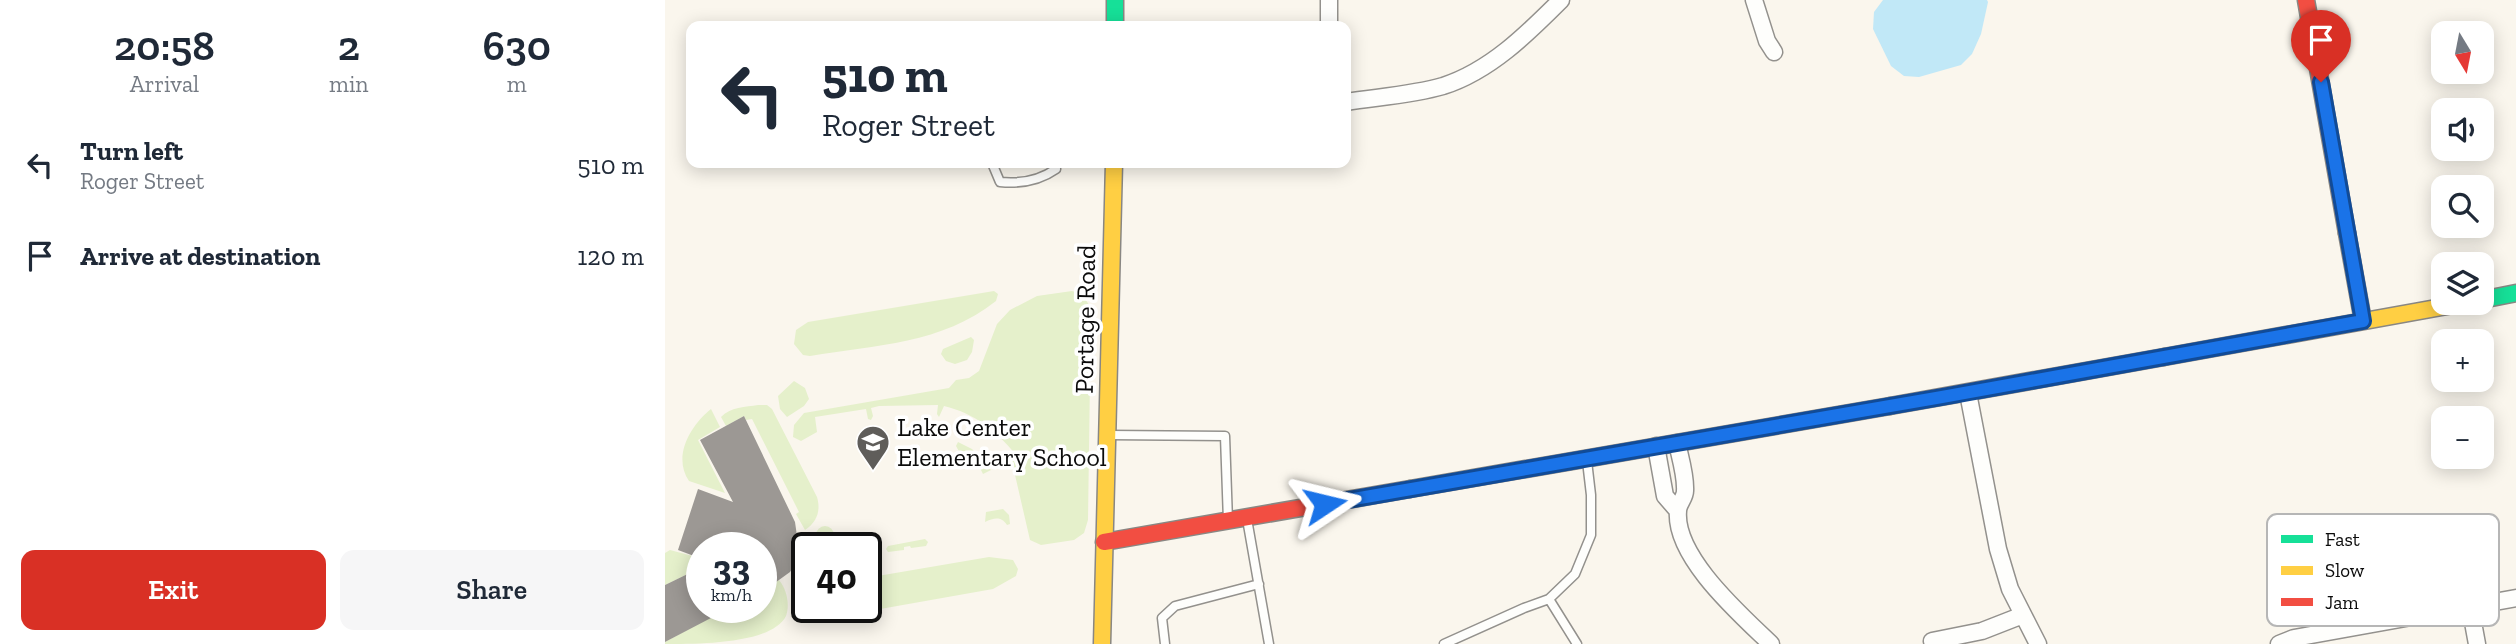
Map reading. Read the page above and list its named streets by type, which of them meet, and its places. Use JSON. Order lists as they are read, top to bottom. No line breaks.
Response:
{"streets":{"street":["Portage Road"]},"places":{"school or university":["Lake Center Elementary School"]},"legend":["Fast","Slow","Jam"],"north":"bottom","page":{"eta":["20:58","Arrival","2","min","630","m"],"map_buttons":["+","−"],"turn":["510 m","Roger Street"],"list":[{"name":"Turn left","note":"Roger Street","value":"510 m"},{"name":"Arrive at destination","value":"120 m"}],"speed":"33 km/h","limit":"40","buttons":["Exit","Share"]}}
